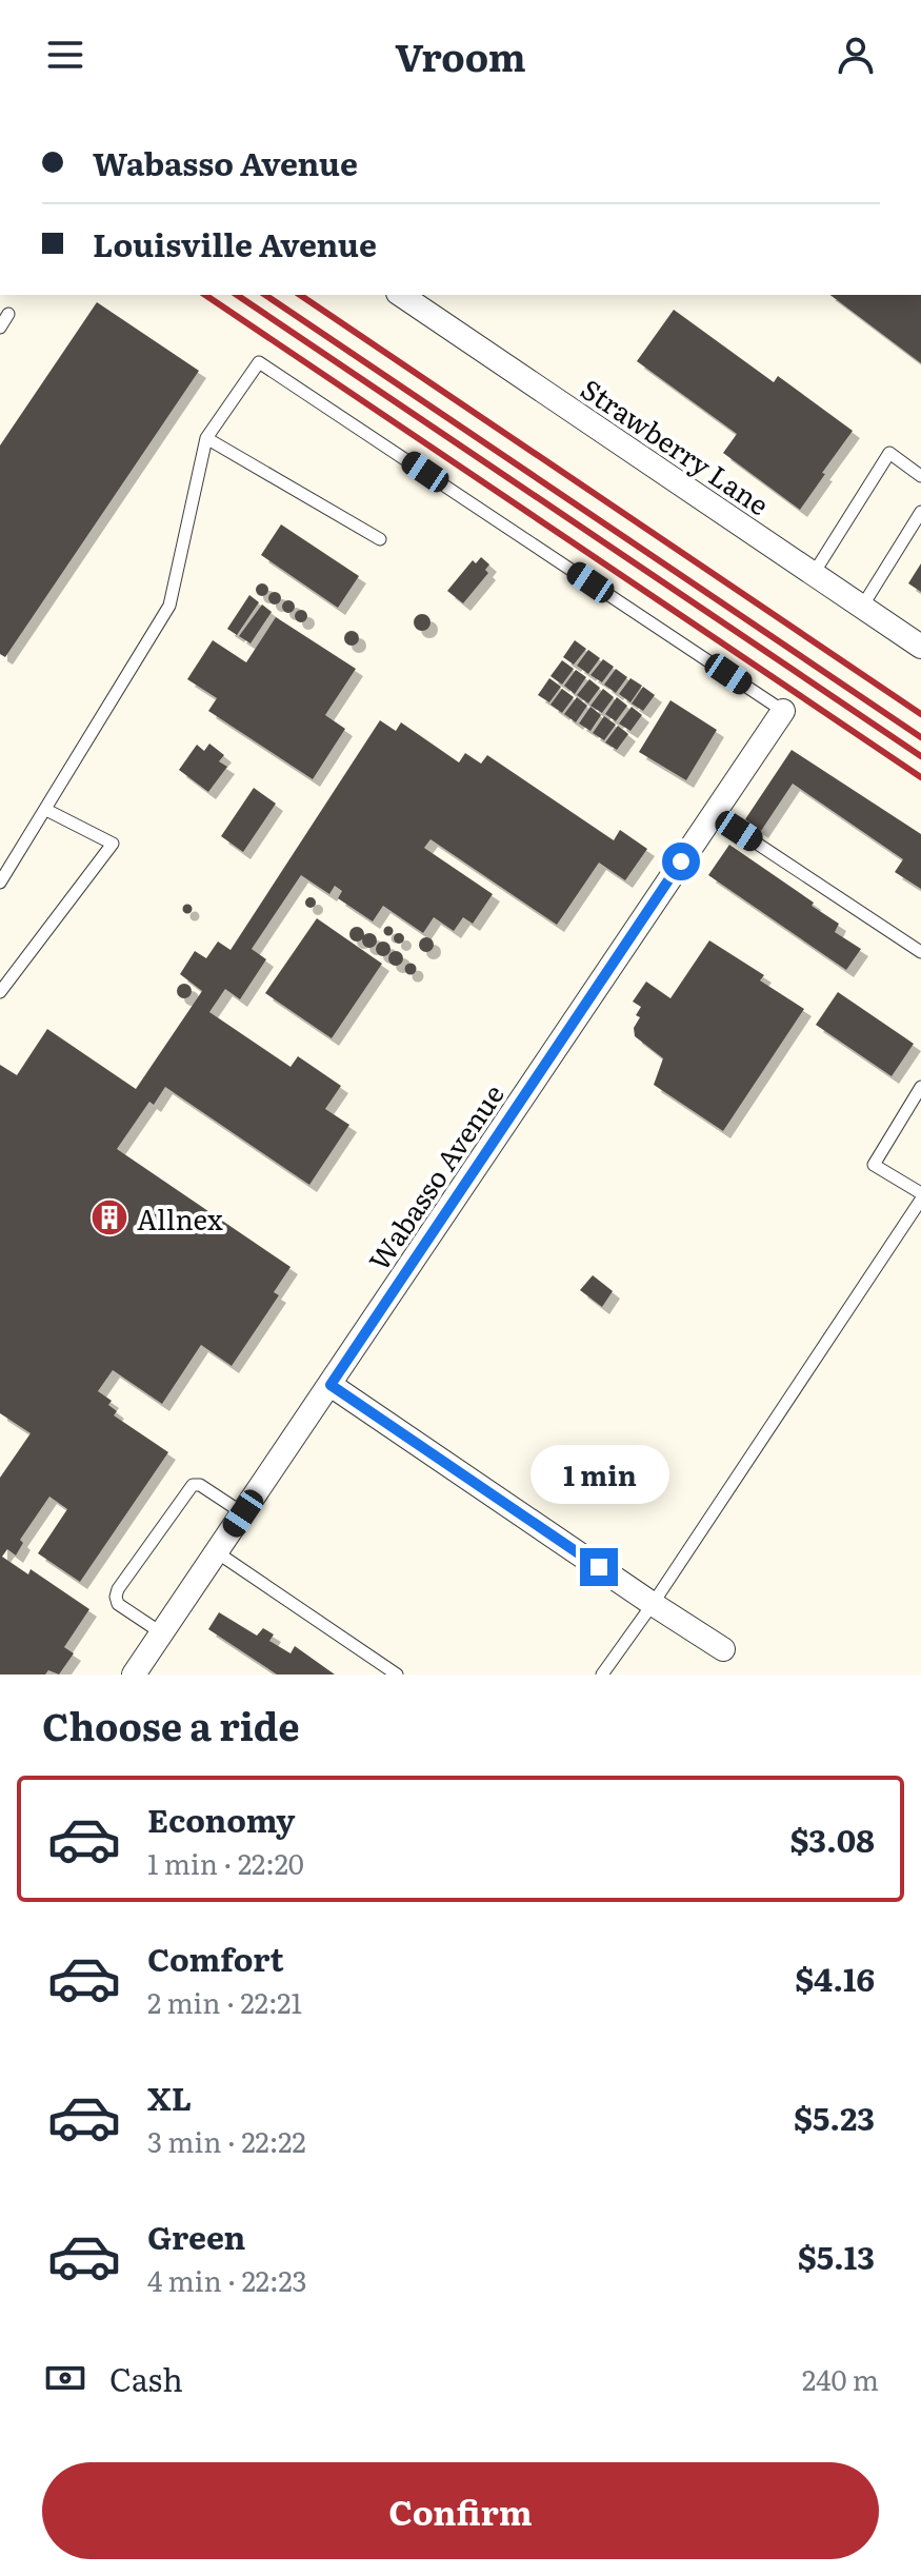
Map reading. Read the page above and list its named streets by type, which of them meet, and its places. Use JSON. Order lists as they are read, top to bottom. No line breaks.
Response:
{"streets":{"street":["Strawberry Lane","Wabasso Avenue"]},"places":{"building":["Allnex"]},"page":{"header":"Vroom","banner":["Wabasso Avenue","Louisville Avenue"],"bubble":"1 min","heading":"Choose a ride","list":[{"name":"Economy","note":"1 min · 22:20","value":"$3.08"},{"name":"Comfort","note":"2 min · 22:21","value":"$4.16"},{"name":"XL","note":"3 min · 22:22","value":"$5.23"},{"name":"Green","note":"4 min · 22:23","value":"$5.13"}],"pay":["Cash","240 m"],"buttons":"Confirm"}}
